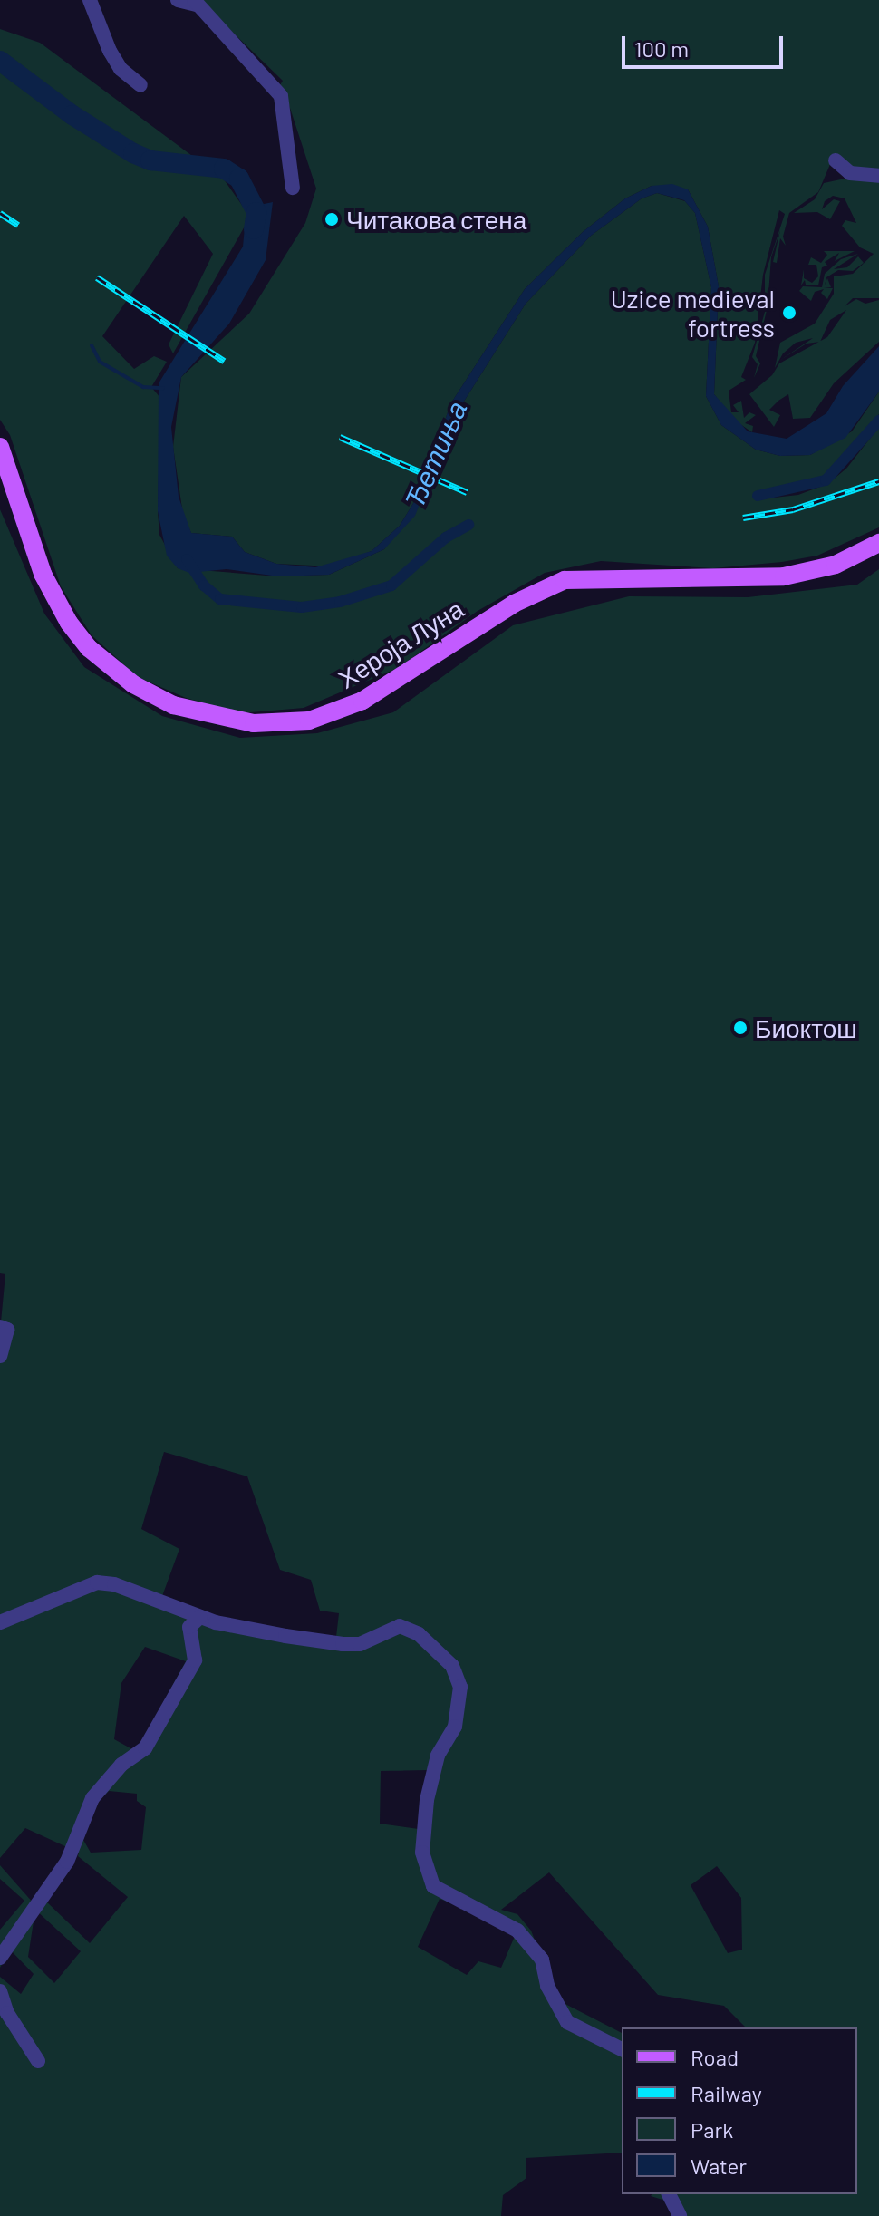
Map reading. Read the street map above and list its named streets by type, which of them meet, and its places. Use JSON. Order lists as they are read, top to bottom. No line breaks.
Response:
{"streets":{"main road":["Хероја Луна"]},"water":["Ђетиња"],"places":["Читакова стена","Uzice medieval fortress","Биоктош"],"legend":["Road","Railway","Park","Water"],"scale_bar":"100 m"}
